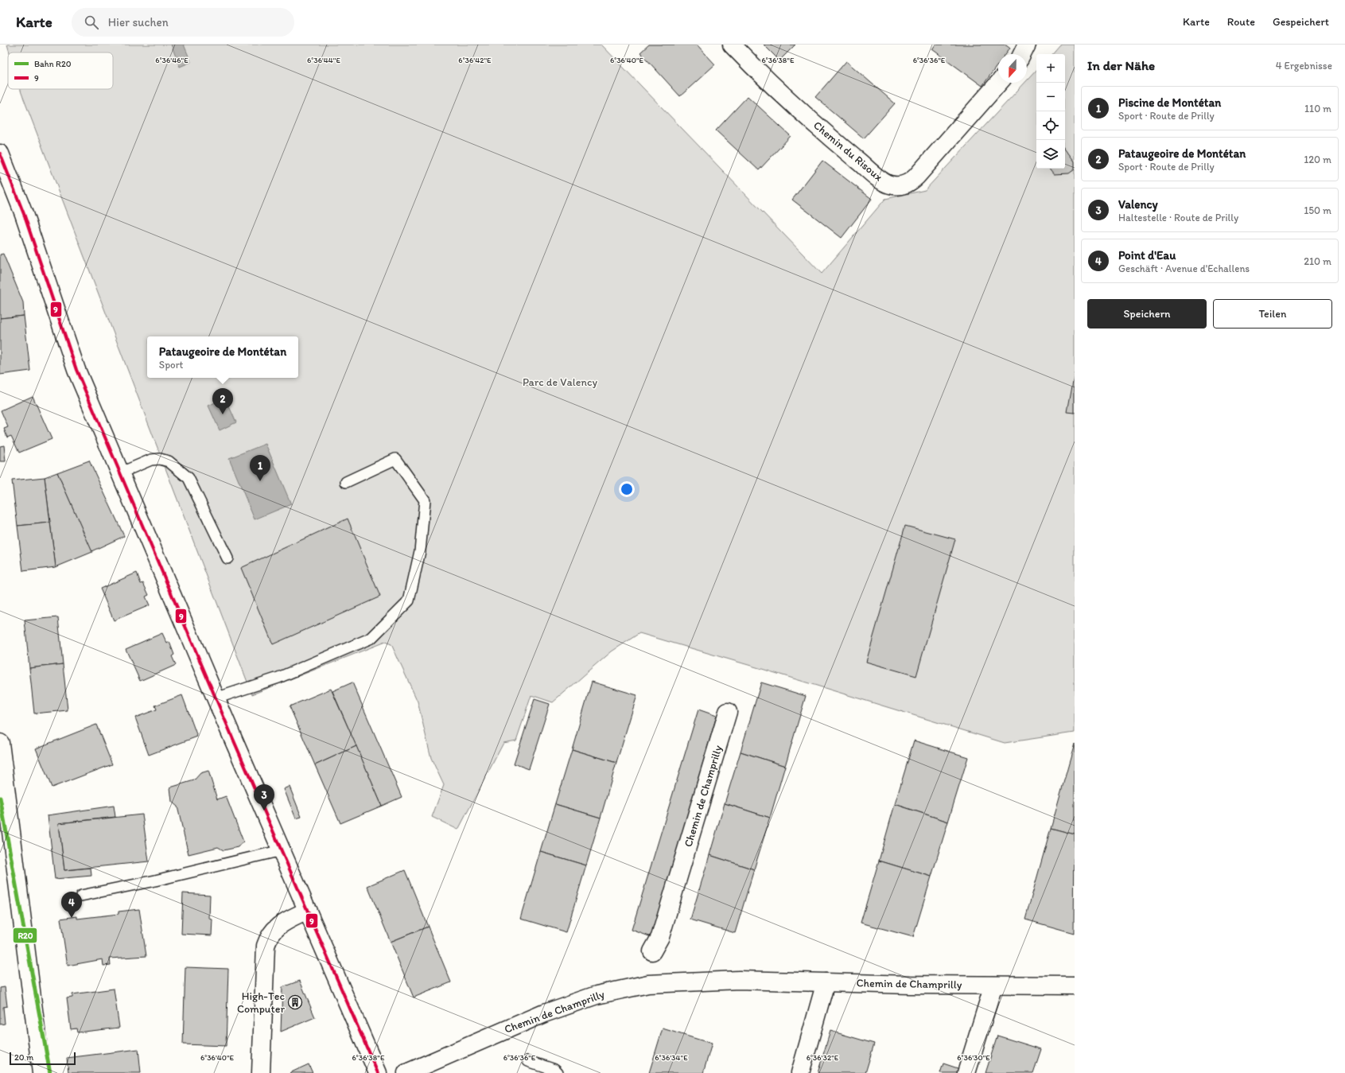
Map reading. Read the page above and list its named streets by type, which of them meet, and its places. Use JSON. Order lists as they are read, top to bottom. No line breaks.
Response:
{"streets":{"street":["Chemin du Risoux","Chemin de Champrilly"]},"parks":["Parc de Valency"],"places":{"building":["High-Tec Computer"]},"lines":["transit line 9","rail line R20"],"legend":["Bahn R20","9"],"scale_bar":"20 m","north":"bottom","page":{"header":"Karte","search":"Hier suchen","nav":["Karte","Route","Gespeichert"],"heading":["In der Nähe","4 Ergebnisse"],"map_buttons":["+","−"],"list":[{"mark":"1","name":"Piscine de Montétan","note":"Sport · Route de Prilly","value":"110 m"},{"mark":"2","name":"Pataugeoire de Montétan","note":"Sport · Route de Prilly","value":"120 m"},{"mark":"3","name":"Valency","note":"Haltestelle · Route de Prilly","value":"150 m"},{"mark":"4","name":"Point d'Eau","note":"Geschäft · Avenue d'Echallens","value":"210 m"}],"buttons":["Speichern","Teilen"],"popup":["Pataugeoire de Montétan","Sport"],"pins":["2","1","3","4"],"scale":"20 m"},"coordinates":["6°36'44\"E","6°36'46\"E","6°36'42\"E","6°36'40\"E","6°36'38\"E","6°36'36\"E","6°36'34\"E","6°36'32\"E","6°36'30\"E"]}
